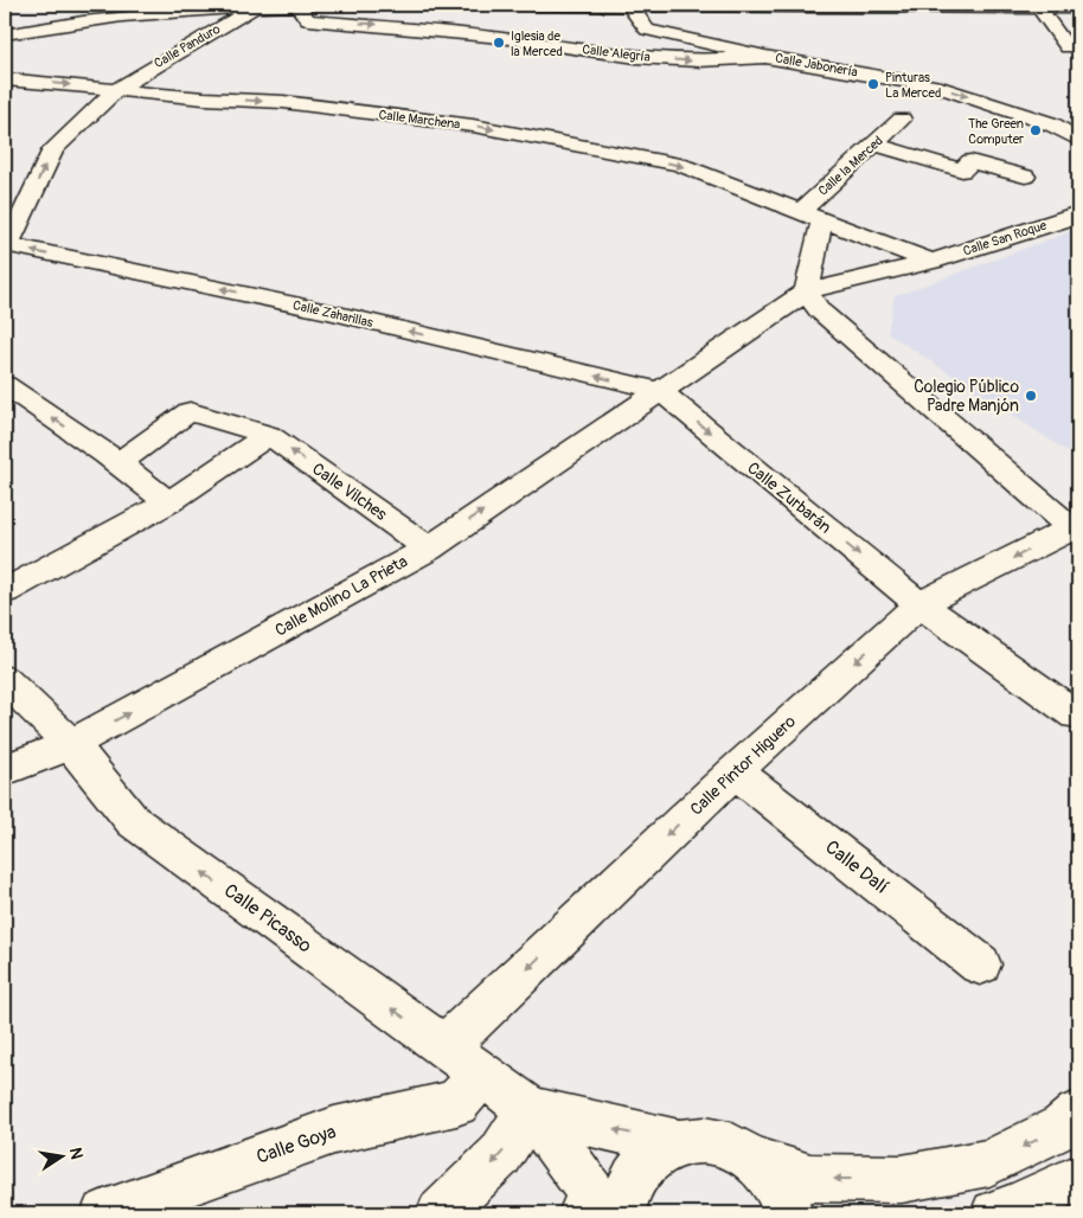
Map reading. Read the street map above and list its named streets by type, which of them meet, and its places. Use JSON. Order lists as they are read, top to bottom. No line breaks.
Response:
{"streets":{"street":["Calle Panduro","Calle Alegría","Calle Jabonería","Calle Marchena","Calle la Merced","Calle San Roque","Calle Zaharillas","Calle Vilches","Calle Zurbarán","Calle Molino La Prieta","Calle Pintor Higuero","Calle Dalí","Calle Picasso","Calle Goya"]},"crossings":[["Calle Panduro","Calle Marchena"],["Calle Panduro","Calle Zaharillas"],["Calle Alegría","Calle Jabonería"],["Calle Marchena","Calle la Merced"],["Calle Marchena","Calle San Roque"],["Calle Zaharillas","Calle Zurbarán"],["Calle Zaharillas","Calle Molino La Prieta"],["Calle Vilches","Calle Molino La Prieta"],["Calle Zurbarán","Calle Molino La Prieta"],["Calle Zurbarán","Calle Pintor Higuero"],["Calle Molino La Prieta","Calle Picasso"],["Calle Pintor Higuero","Calle Dalí"],["Calle Pintor Higuero","Calle Picasso"],["Calle Picasso","Calle Goya"]],"one_way":["Calle Panduro","Calle Vilches","Calle Pintor Higuero","Calle Picasso"],"places":["Iglesia de la Merced","Pinturas La Merced","The Green Computer","Colegio Público Padre Manjón"],"north":"right"}
